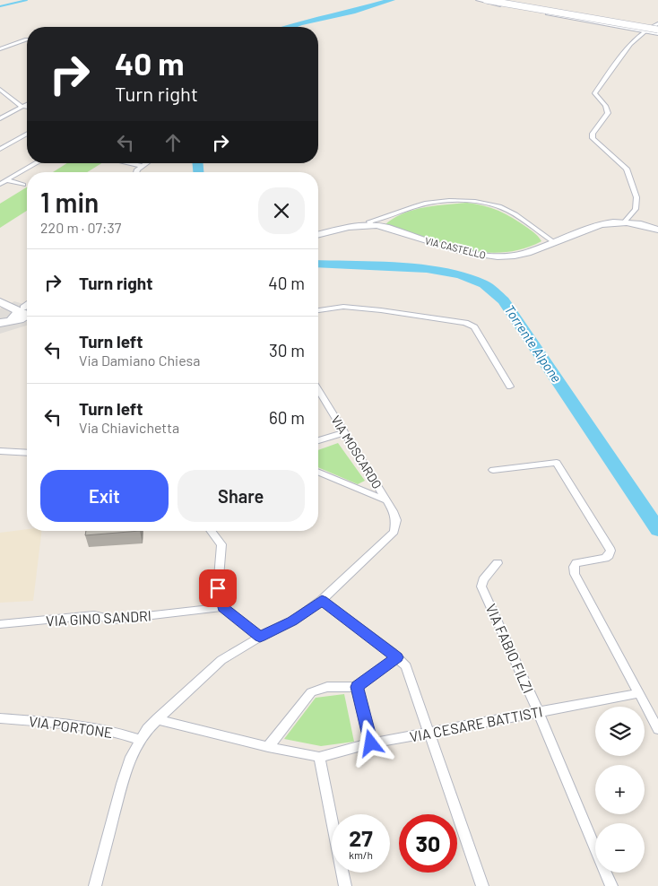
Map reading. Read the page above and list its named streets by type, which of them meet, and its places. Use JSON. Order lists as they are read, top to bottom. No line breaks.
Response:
{"streets":{"main road":["VIA CASTELLO"],"street":["VIA MOSCARDO","VIA GINO SANDRI","VIA FABIO FILZI","VIA CESARE BATTISTI","VIA PORTONE"]},"crossings":[["VIA MOSCARDO","VIA CESARE BATTISTI"],["VIA MOSCARDO","VIA PORTONE"],["VIA FABIO FILZI","VIA CESARE BATTISTI"]],"water":["Torrente Alpone"],"page":{"turn":["40 m","Turn right"],"heading":["1 min","220 m · 07:37"],"list":[{"name":"Turn right","value":"40 m"},{"name":"Turn left","note":"Via Damiano Chiesa","value":"30 m"},{"name":"Turn left","note":"Via Chiavichetta","value":"60 m"}],"buttons":["Exit","Share"],"map_buttons":["+","−"],"speed":"27 km/h","limit":"30"}}
